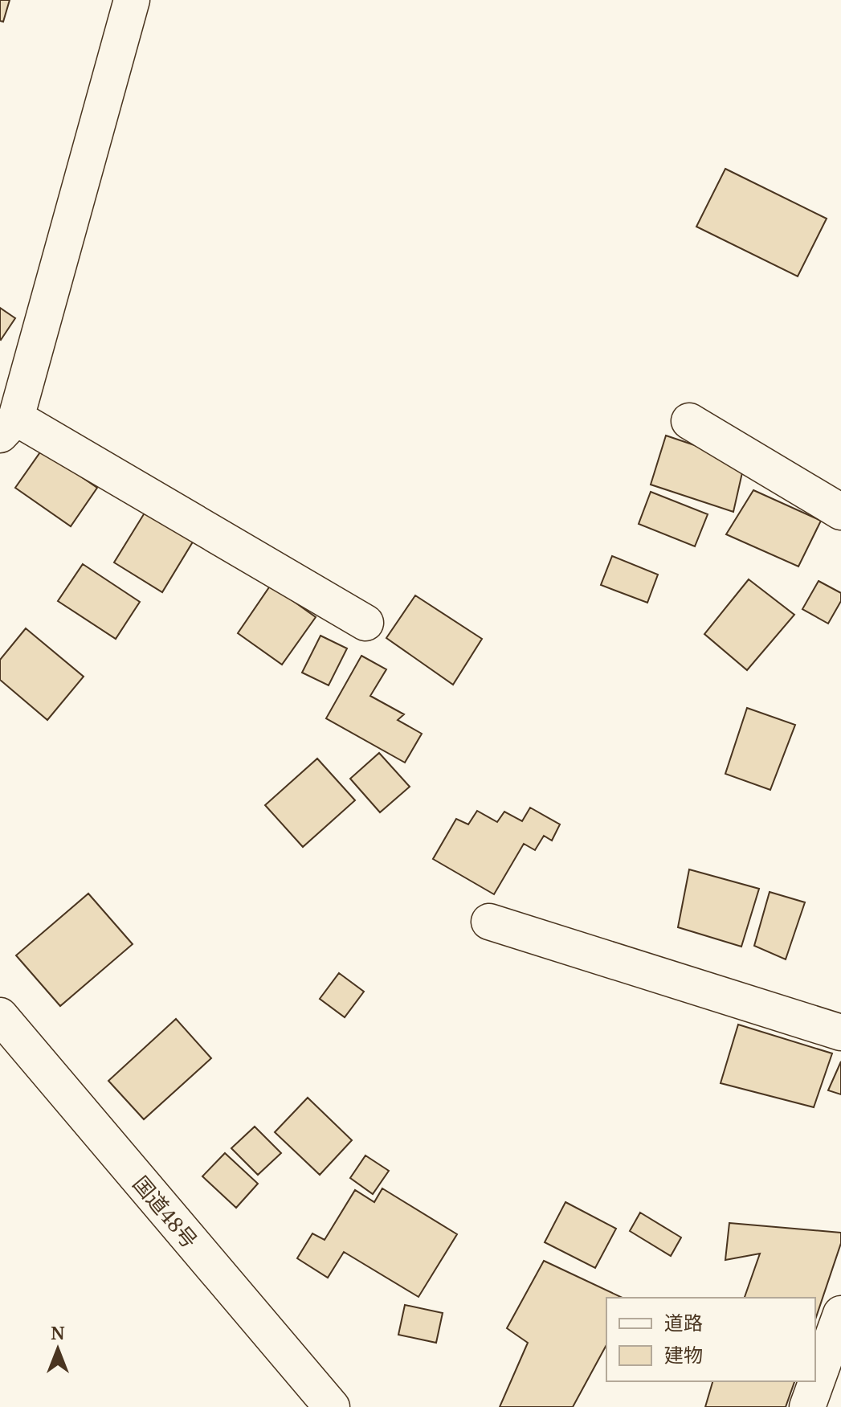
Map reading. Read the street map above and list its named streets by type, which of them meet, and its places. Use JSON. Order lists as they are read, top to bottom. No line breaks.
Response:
{"streets":{"main road":["国道48号"]},"legend":["道路","建物"],"north":"top"}
